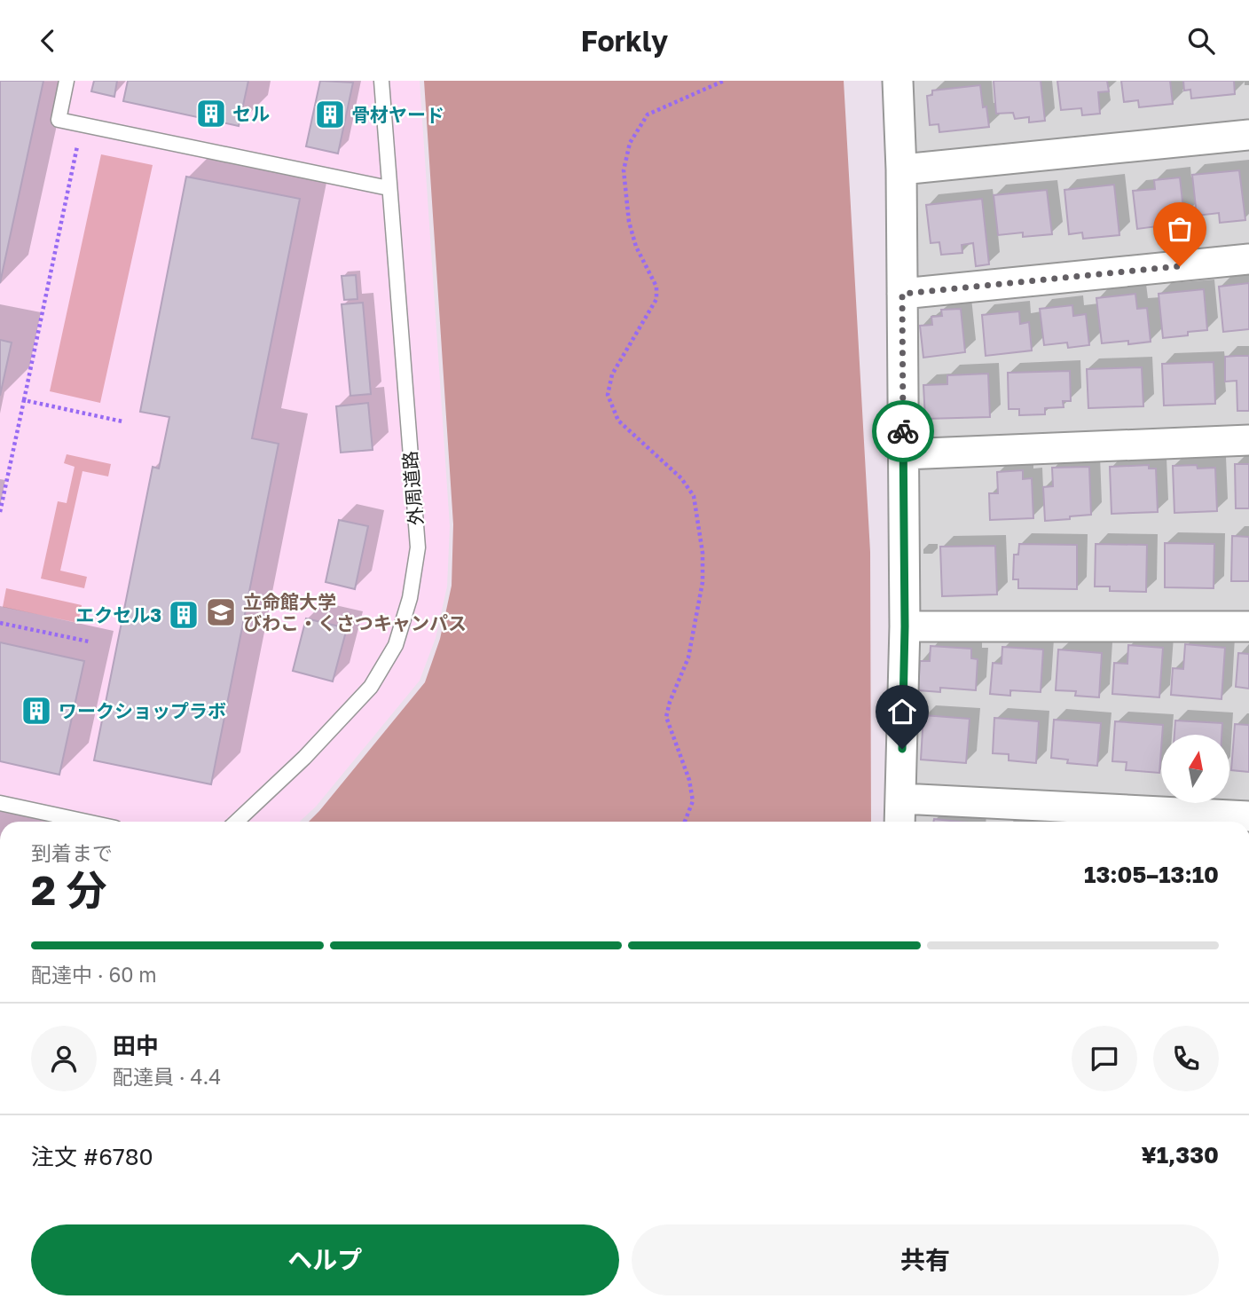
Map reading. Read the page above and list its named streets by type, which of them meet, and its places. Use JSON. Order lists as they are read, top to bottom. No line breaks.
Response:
{"streets":{"lane":["外周道路"]},"places":{"building":["セル","骨材ヤード","エクセル3","ワークショップラボ"],"school or university":["立命館大学 びわこ・くさつキャンパス"]},"north":"top","page":{"header":"Forkly","heading":["2 分","到着まで","13:05–13:10"],"panel":["田中","配達員 · 4.4","注文 #6780","¥1,330"],"bar":"配達中 · 60 m","buttons":["ヘルプ","共有"]}}
